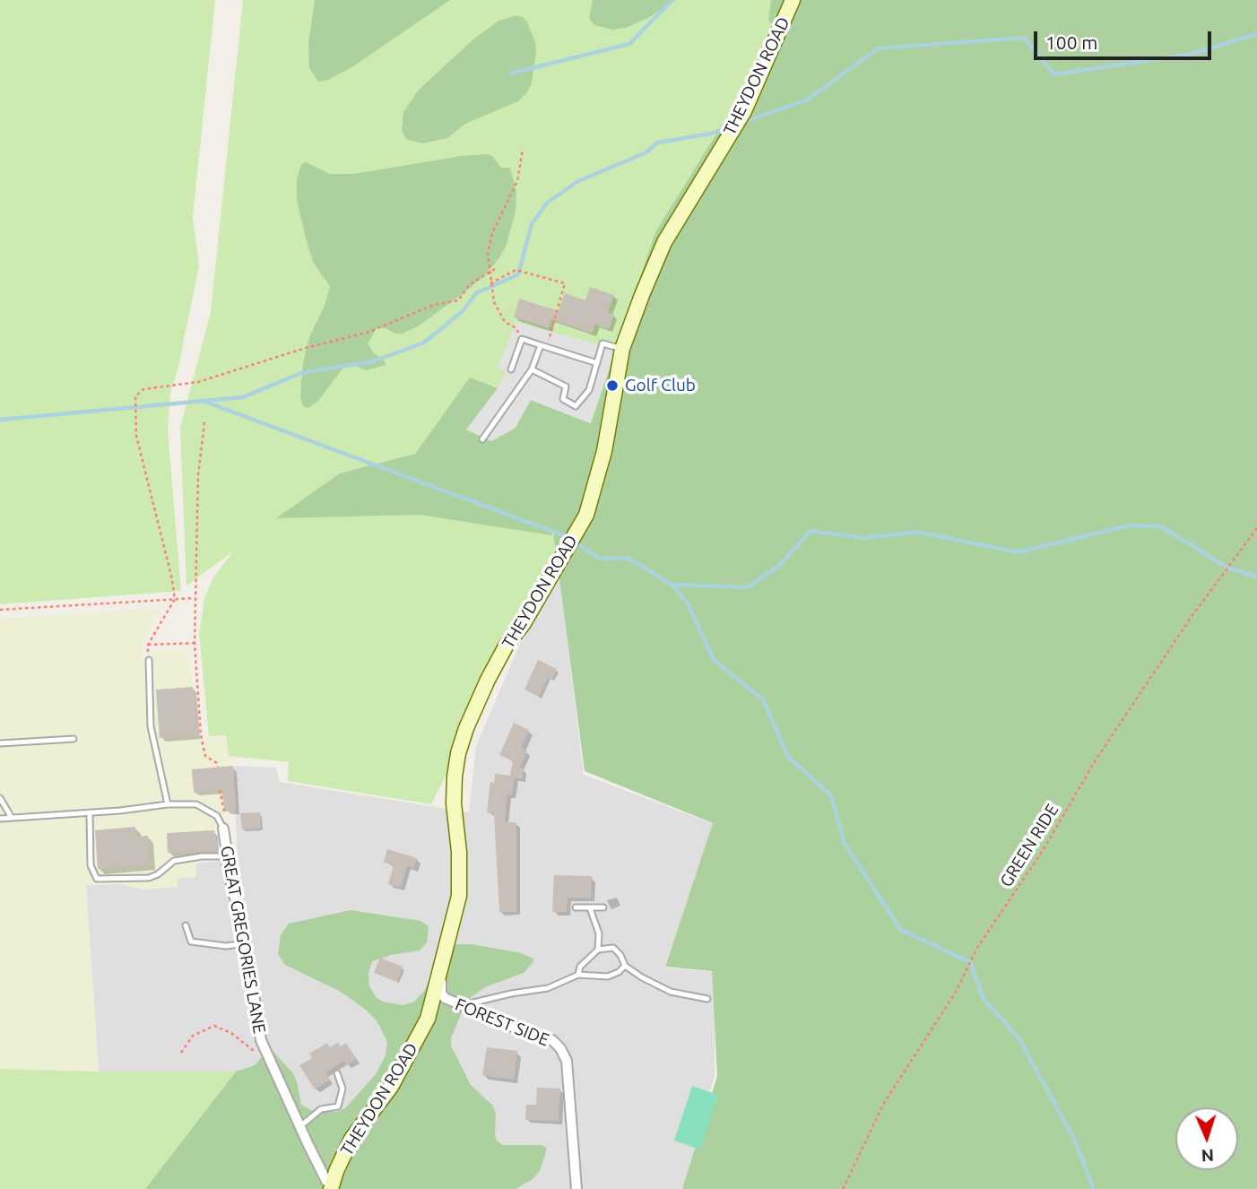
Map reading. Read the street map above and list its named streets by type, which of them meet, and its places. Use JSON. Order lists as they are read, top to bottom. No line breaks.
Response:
{"streets":{"street":["THEYDON ROAD","GREAT GREGORIES LANE","FOREST SIDE"],"path":["GREEN RIDE"]},"crossings":[["THEYDON ROAD","GREAT GREGORIES LANE"],["THEYDON ROAD","FOREST SIDE"]],"places":["Golf Club"],"scale_bar":"100 m","north":"bottom"}
